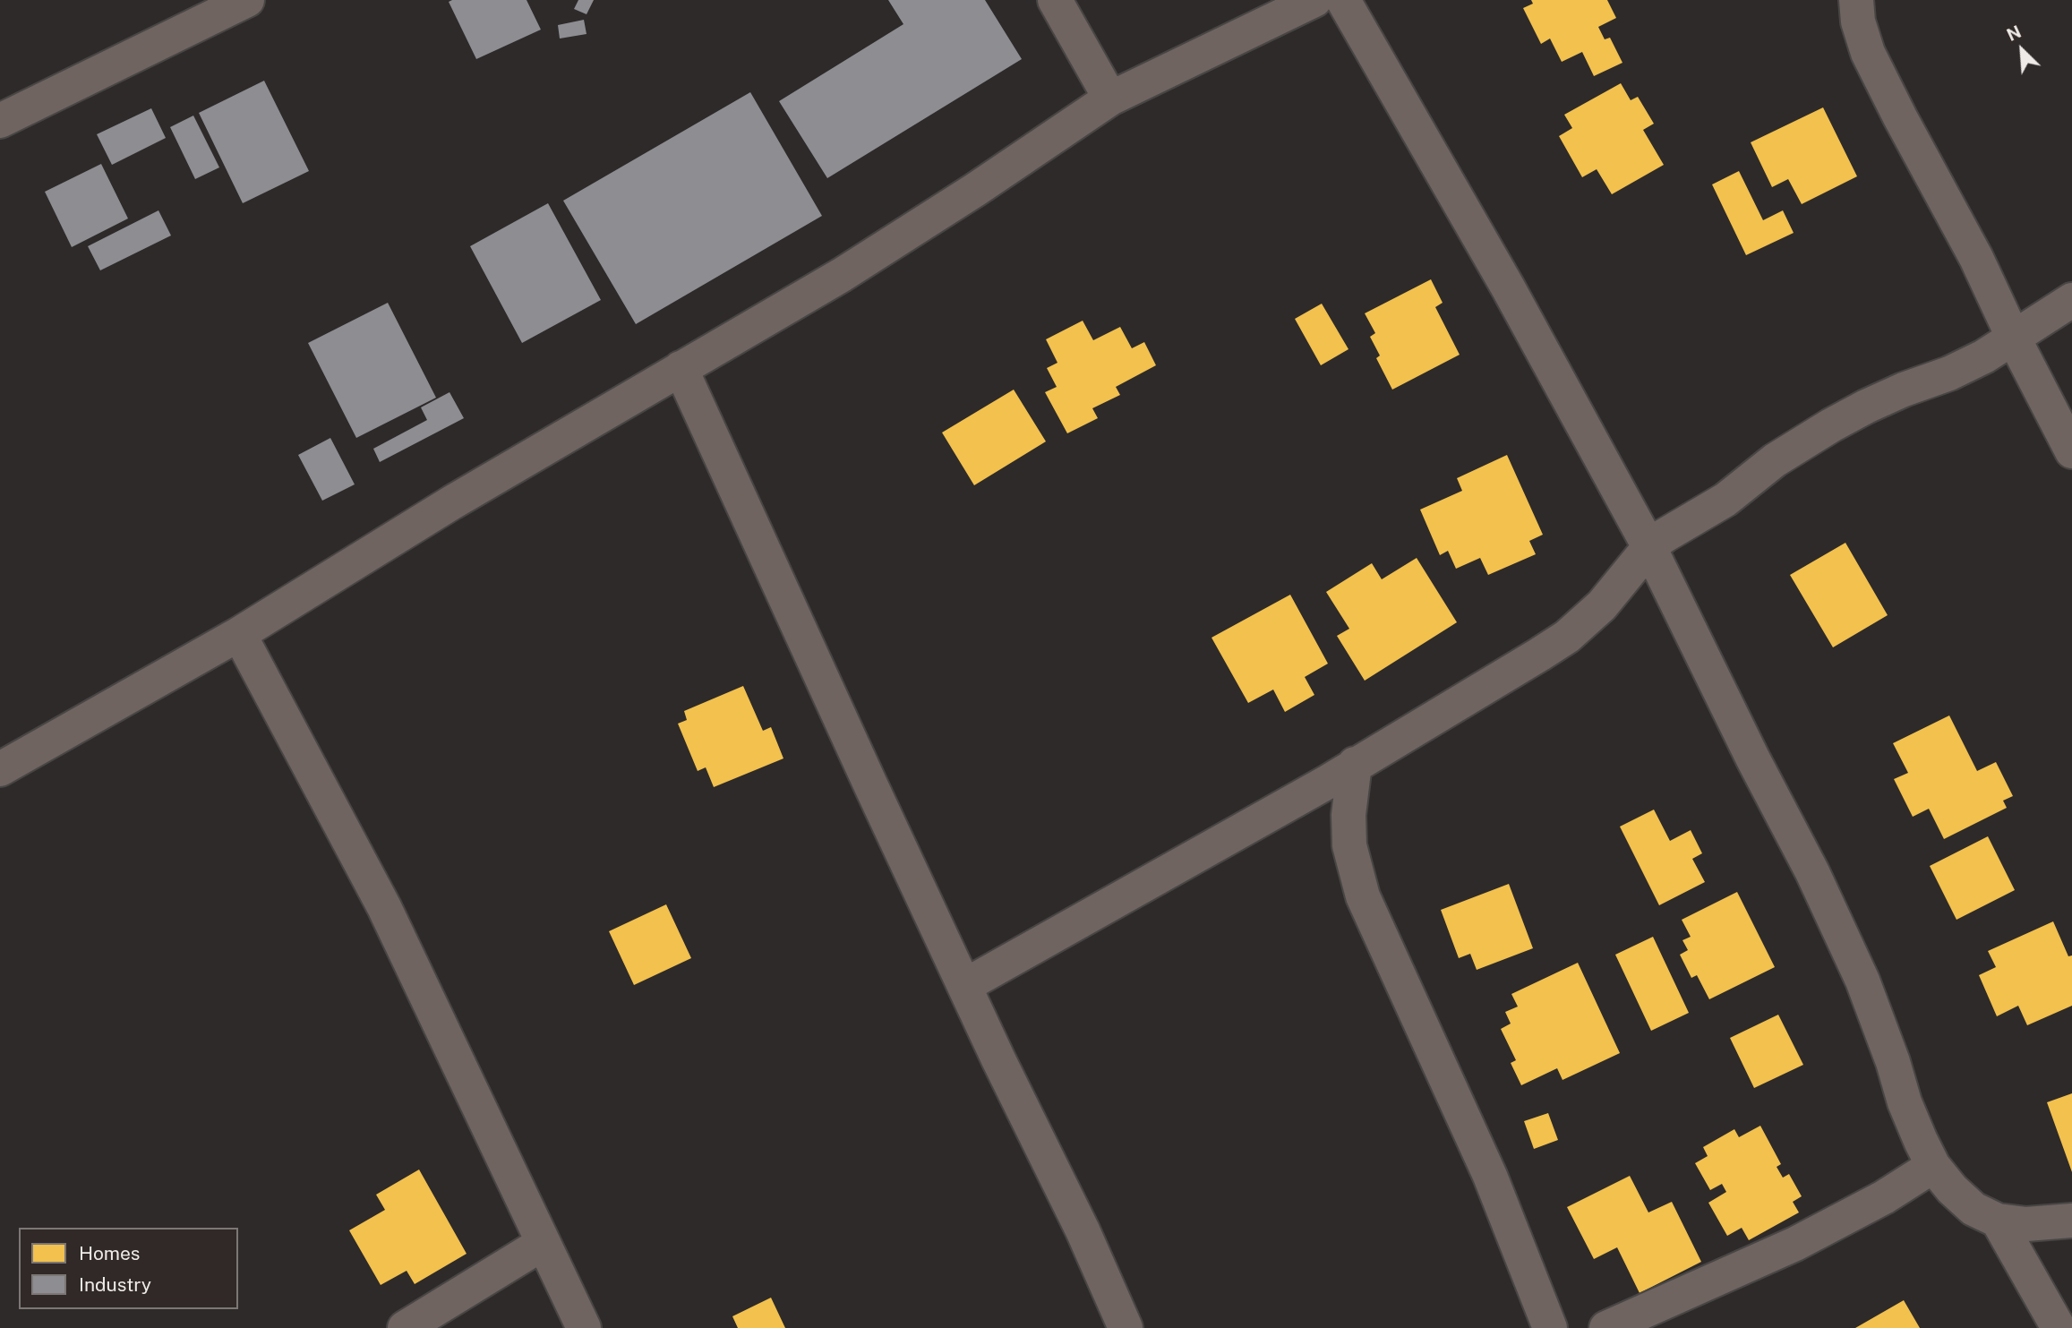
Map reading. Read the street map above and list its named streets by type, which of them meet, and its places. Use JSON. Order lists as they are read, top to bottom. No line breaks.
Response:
{"legend":["Homes","Industry"],"north":"top left"}
